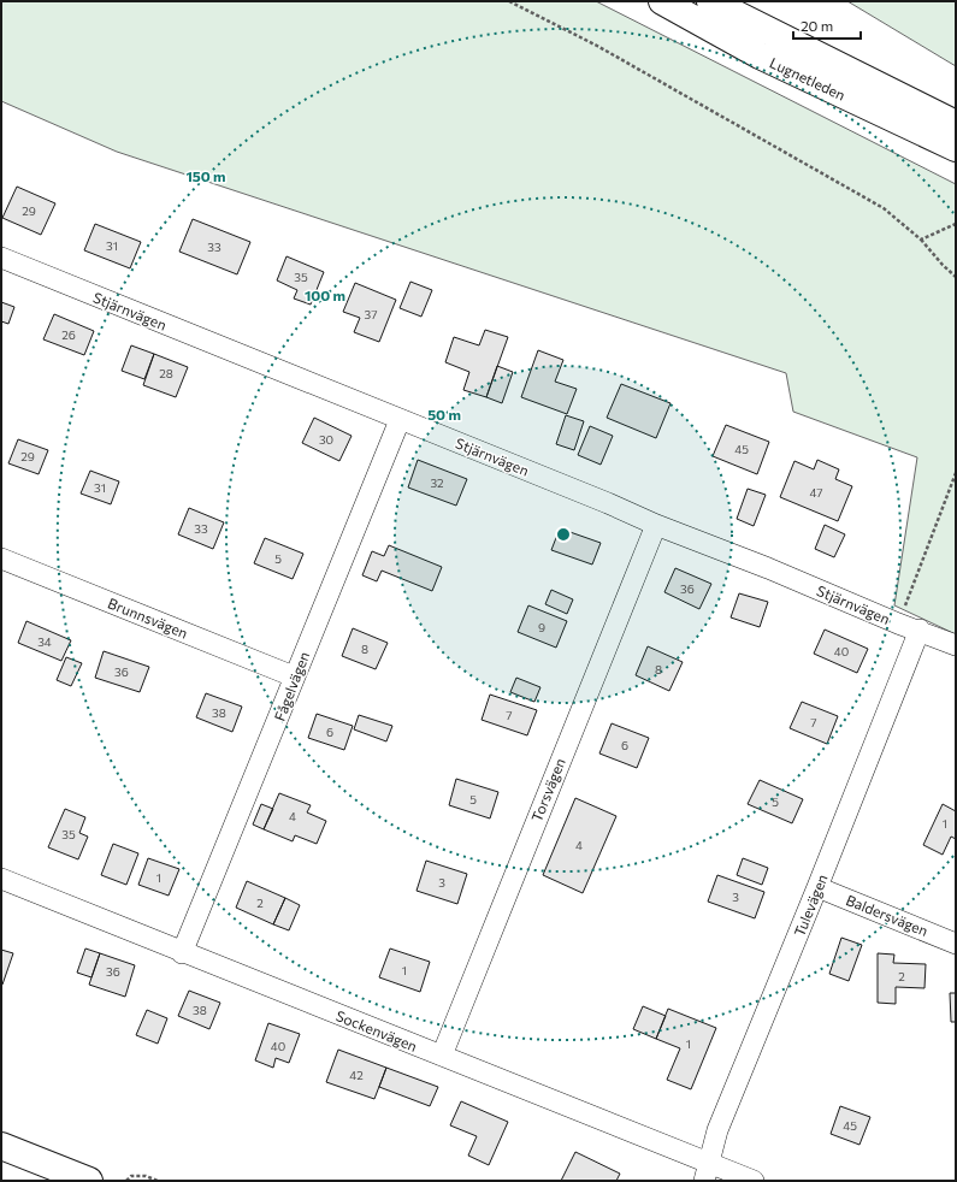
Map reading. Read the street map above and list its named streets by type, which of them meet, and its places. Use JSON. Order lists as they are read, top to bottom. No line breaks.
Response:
{"streets":{"main road":["Lugnetleden"],"street":["Stjärnvägen","Brunnsvägen","Fågelvägen","Torsvägen","Tulevägen","Baldersvägen","Sockenvägen"]},"crossings":[["Stjärnvägen","Fågelvägen"],["Stjärnvägen","Torsvägen"],["Stjärnvägen","Tulevägen"],["Brunnsvägen","Fågelvägen"],["Fågelvägen","Sockenvägen"],["Torsvägen","Sockenvägen"],["Tulevägen","Baldersvägen"],["Tulevägen","Sockenvägen"]],"house_numbers":["29","31","33","35","37","26","28","30","45","29","32","31","47","33","5","36","9","34","8","40","8","36","38","7","7","6","6","5","5","4","1","35","4","1","3","3","2","1","36","2","38","1","40","42","45"],"scale_bar":"20 m","rings":["150 m","100 m","50 m"]}
